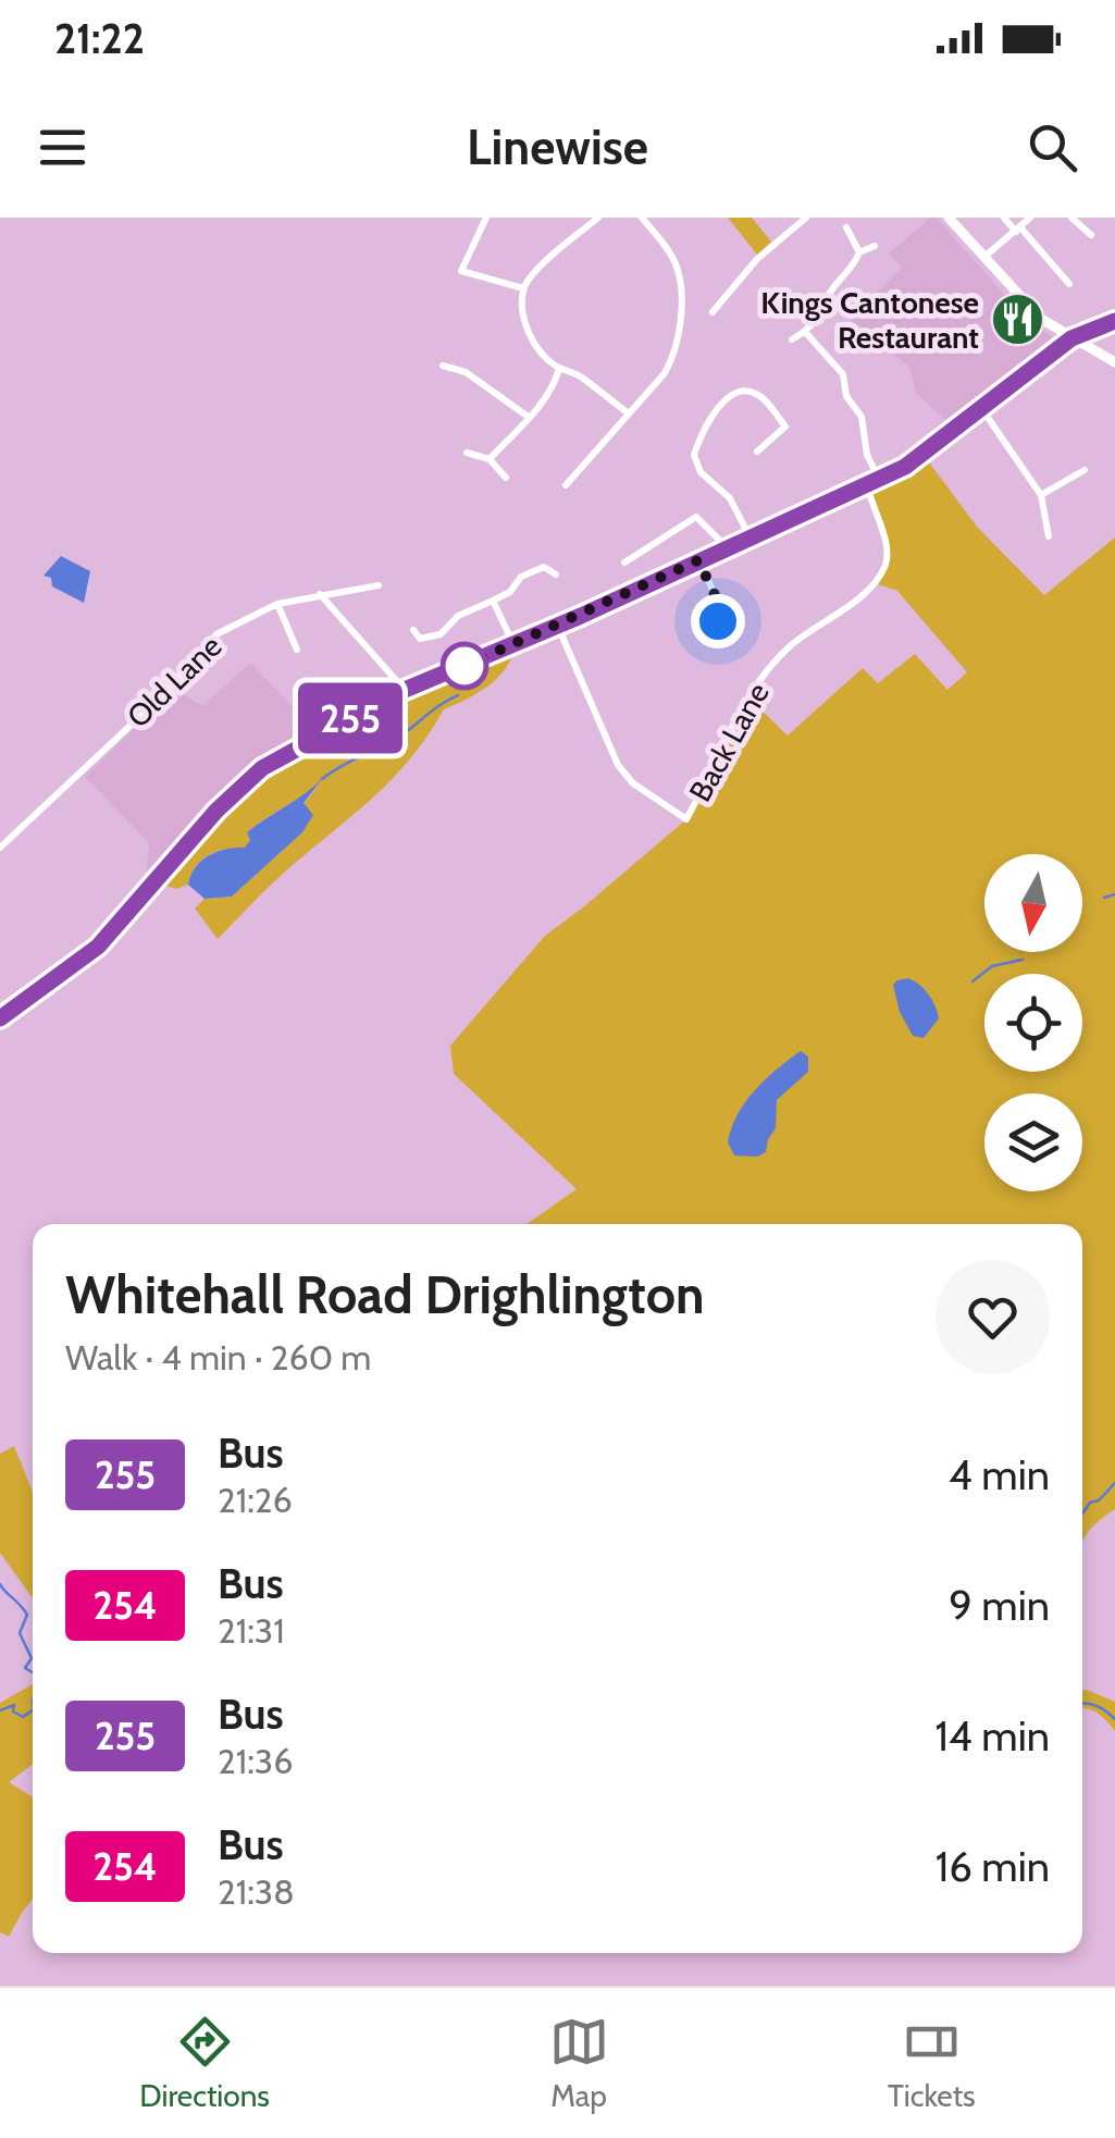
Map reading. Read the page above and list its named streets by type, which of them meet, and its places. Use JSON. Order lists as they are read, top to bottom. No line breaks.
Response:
{"streets":{"street":["Old Lane","Back Lane"]},"places":{"restaurant":["Kings Cantonese Restaurant"]},"lines":["bus line 255"],"north":"bottom","page":{"status":"21:22","header":"Linewise","on_map":"255","heading":["Whitehall Road Drighlington","Walk · 4 min · 260 m"],"list":[{"mark":"255","name":"Bus","note":"21:26","value":"4 min"},{"mark":"254","name":"Bus","note":"21:31","value":"9 min"},{"mark":"255","name":"Bus","note":"21:36","value":"14 min"},{"mark":"254","name":"Bus","note":"21:38","value":"16 min"}],"tabs":["Directions","Map","Tickets"]}}
